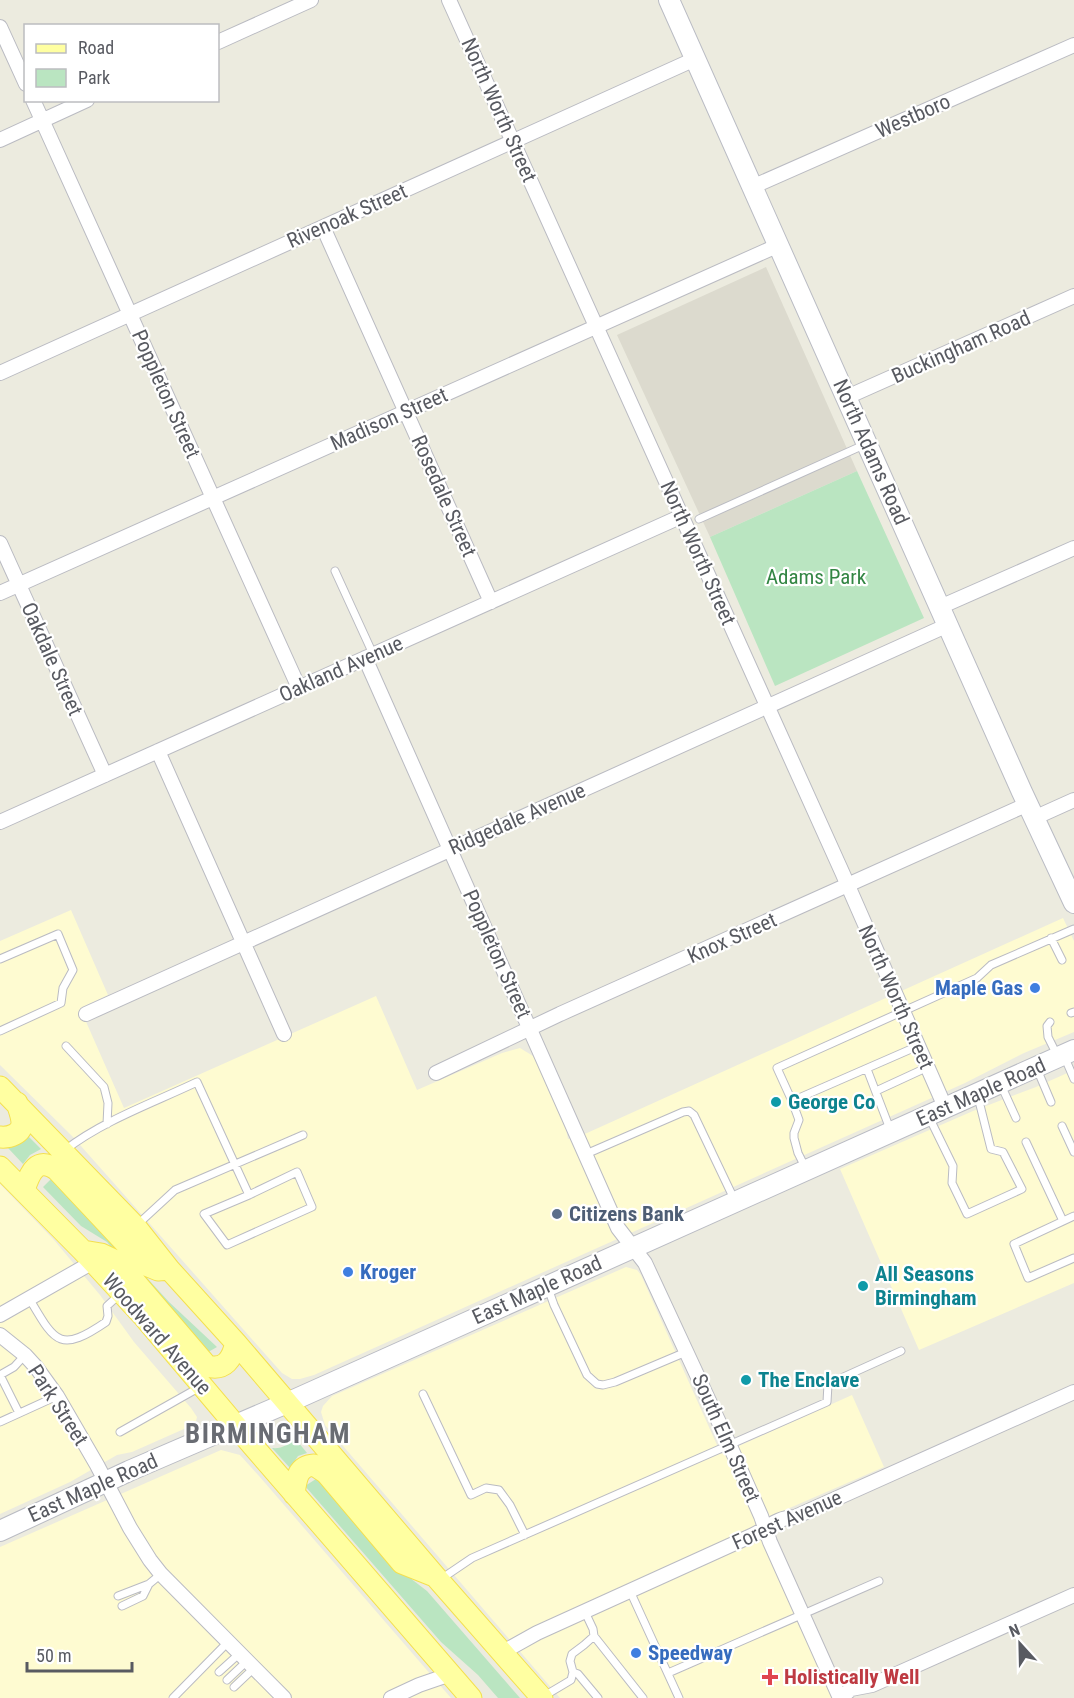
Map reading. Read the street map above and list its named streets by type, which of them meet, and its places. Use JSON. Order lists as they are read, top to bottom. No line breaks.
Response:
{"streets":{"main road":["North Adams Road","East Maple Road","Woodward Avenue"],"street":["North Worth Street","Westboro","Rivenoak Street","Buckingham Road","Poppleton Street","Madison Street","Rosedale Street","Oakdale Street","Oakland Avenue","Ridgedale Avenue","Knox Street","Park Street","South Elm Street","Forest Avenue"]},"crossings":[["North Worth Street","Rivenoak Street"],["North Worth Street","Madison Street"],["North Worth Street","Oakland Avenue"],["North Worth Street","Ridgedale Avenue"],["North Worth Street","Knox Street"],["North Worth Street","East Maple Road"],["Westboro","North Adams Road"],["Rivenoak Street","Poppleton Street"],["Rivenoak Street","North Adams Road"],["Rivenoak Street","Rosedale Street"],["Buckingham Road","North Adams Road"],["Poppleton Street","Madison Street"],["Poppleton Street","Oakland Avenue"],["Poppleton Street","Ridgedale Avenue"],["Poppleton Street","Knox Street"],["Poppleton Street","East Maple Road"],["Poppleton Street","South Elm Street"],["Madison Street","North Adams Road"],["Madison Street","Rosedale Street"],["Madison Street","Oakdale Street"],["North Adams Road","Ridgedale Avenue"],["North Adams Road","Knox Street"],["Rosedale Street","Oakland Avenue"],["Oakdale Street","Oakland Avenue"],["East Maple Road","Woodward Avenue"],["East Maple Road","Park Street"],["East Maple Road","South Elm Street"],["South Elm Street","Forest Avenue"]],"districts":["BIRMINGHAM"],"parks":["Adams Park"],"places":{"other":["Maple Gas","George Co","Citizens Bank","Kroger","All Seasons Birmingham","The Enclave","Speedway"],"health":["Holistically Well"]},"legend":["Road","Park"],"scale_bar":"50 m","north":"top"}
